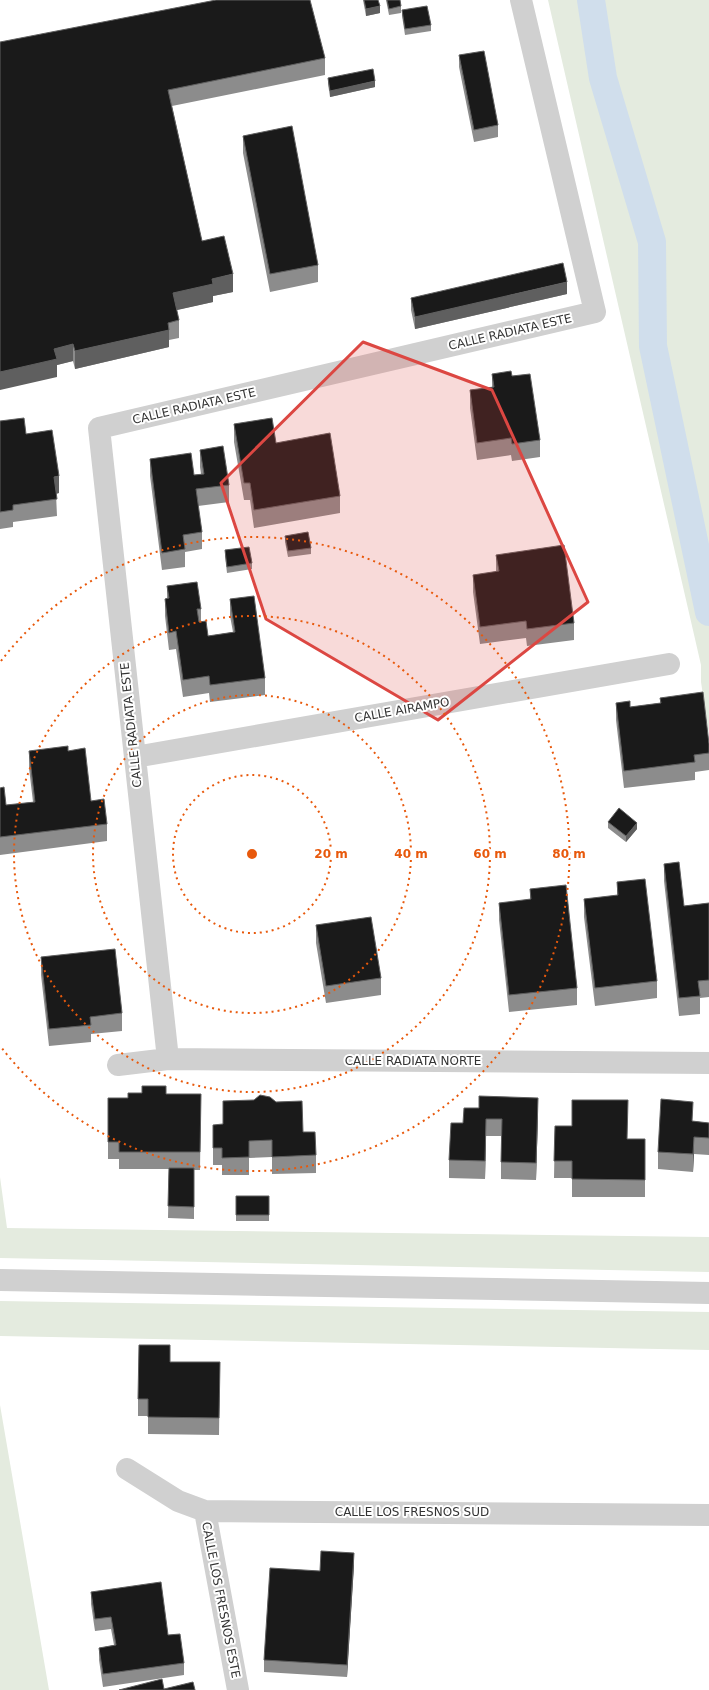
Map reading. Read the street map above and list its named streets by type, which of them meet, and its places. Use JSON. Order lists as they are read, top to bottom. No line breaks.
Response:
{"streets":{"street":["CALLE RADIATA ESTE","CALLE AIRAMPO","CALLE RADIATA NORTE","CALLE LOS FRESNOS SUD","CALLE LOS FRESNOS ESTE"]},"crossings":[["CALLE RADIATA ESTE","CALLE AIRAMPO"],["CALLE RADIATA ESTE","CALLE RADIATA NORTE"],["CALLE LOS FRESNOS SUD","CALLE LOS FRESNOS ESTE"]],"rings":["20 m","40 m","60 m","80 m"]}
